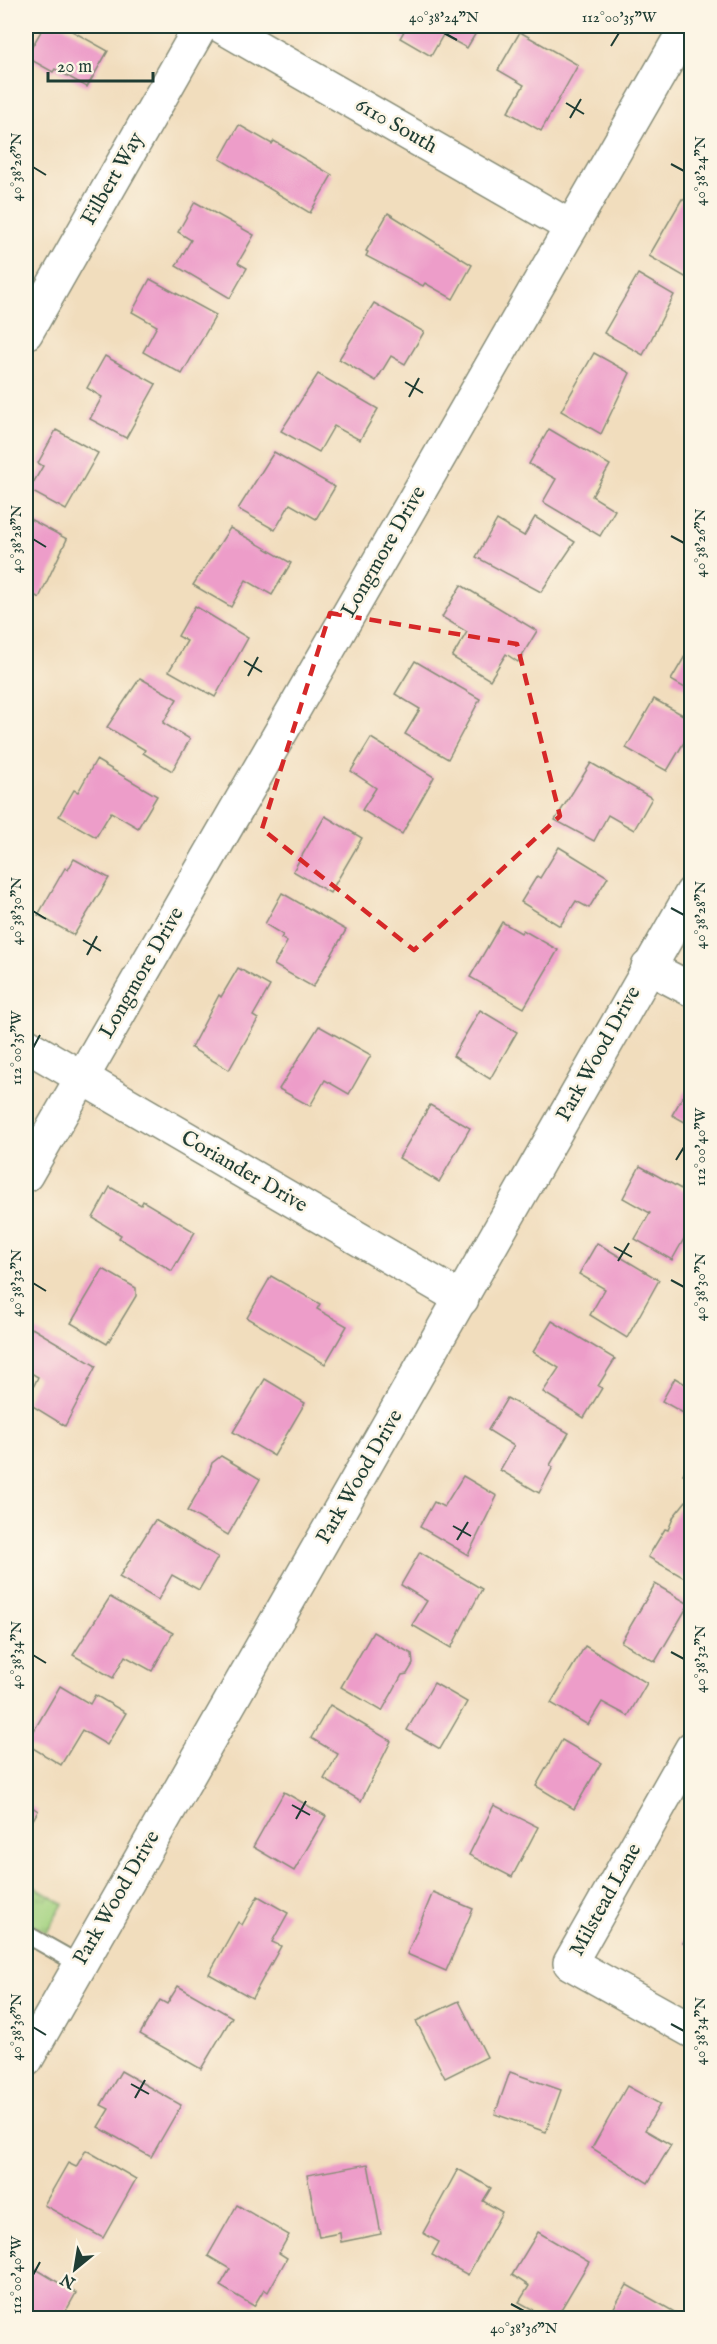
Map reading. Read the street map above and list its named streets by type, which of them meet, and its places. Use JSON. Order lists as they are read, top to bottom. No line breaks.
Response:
{"streets":{"street":["6110 South","Filbert Way","Longmore Drive","Park Wood Drive","Coriander Drive","Milstead Lane"]},"crossings":[["6110 South","Longmore Drive"],["Longmore Drive","Coriander Drive"],["Park Wood Drive","Coriander Drive"]],"scale_bar":"20 m","north":"bottom left","coordinates":["40°38'24\"N","112°00'35\"W","40°38'26\"N","40°38'28\"N","40°38'30\"N","112°00'40\"W","40°38'32\"N","40°38'34\"N","40°38'36\"N"]}
